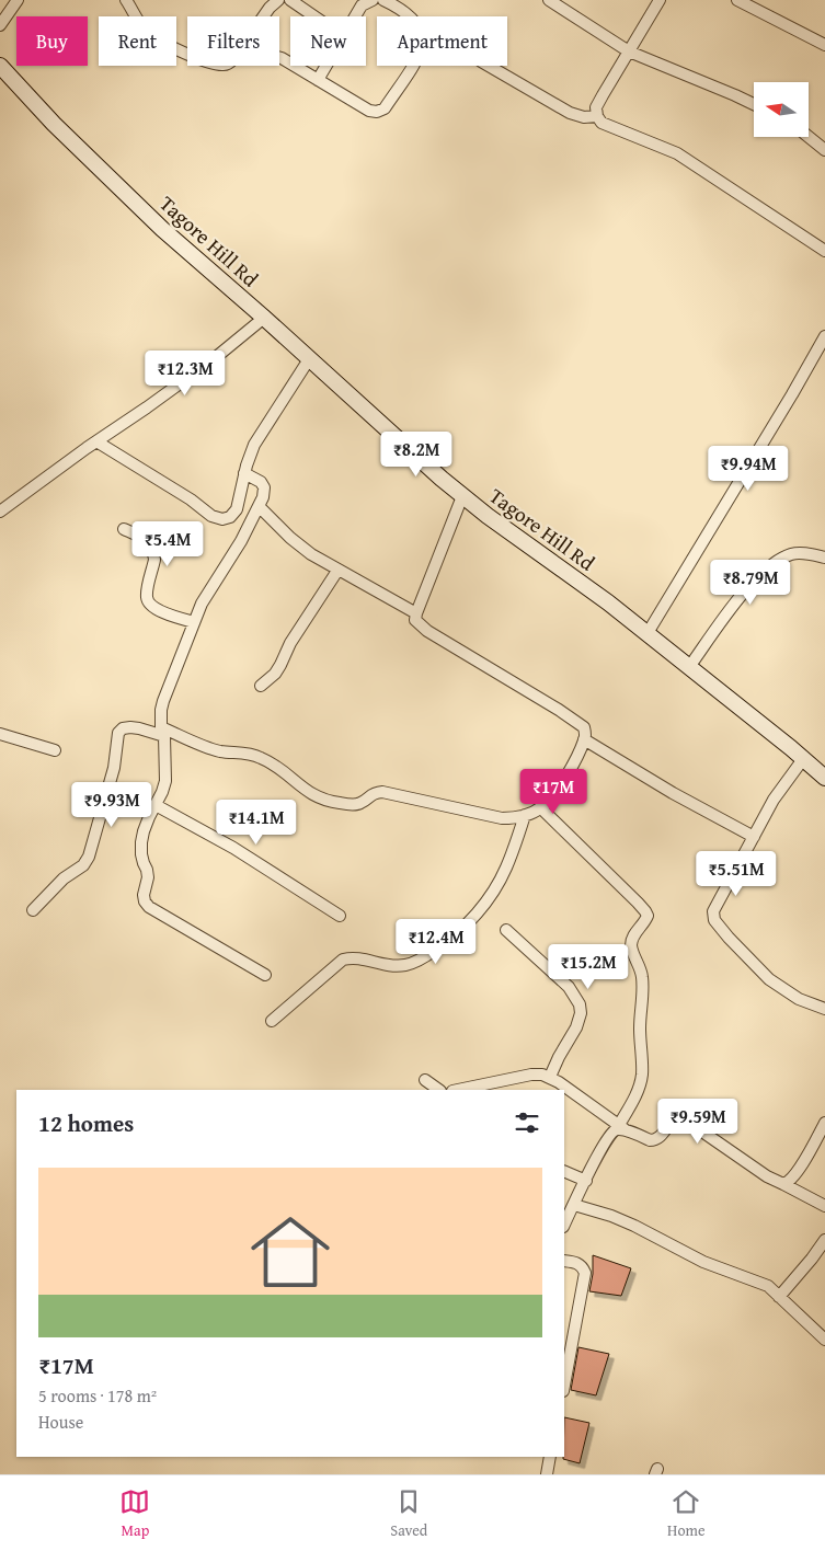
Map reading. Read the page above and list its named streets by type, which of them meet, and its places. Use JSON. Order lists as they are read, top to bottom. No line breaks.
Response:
{"streets":{"main road":["Tagore Hill Rd"]},"north":"left","page":{"chip":["Buy","Rent","Filters","New","Apartment"],"price":["₹12.3M","₹8.2M","₹9.94M","₹5.4M","₹8.79M","₹17M","₹9.93M","₹14.1M","₹5.51M","₹12.4M","₹15.2M","₹9.59M"],"heading":"12 homes","list":[{"name":"₹17M","note":"5 rooms · 178 m² · House"}],"tabs":["Map","Saved","Home"]}}
